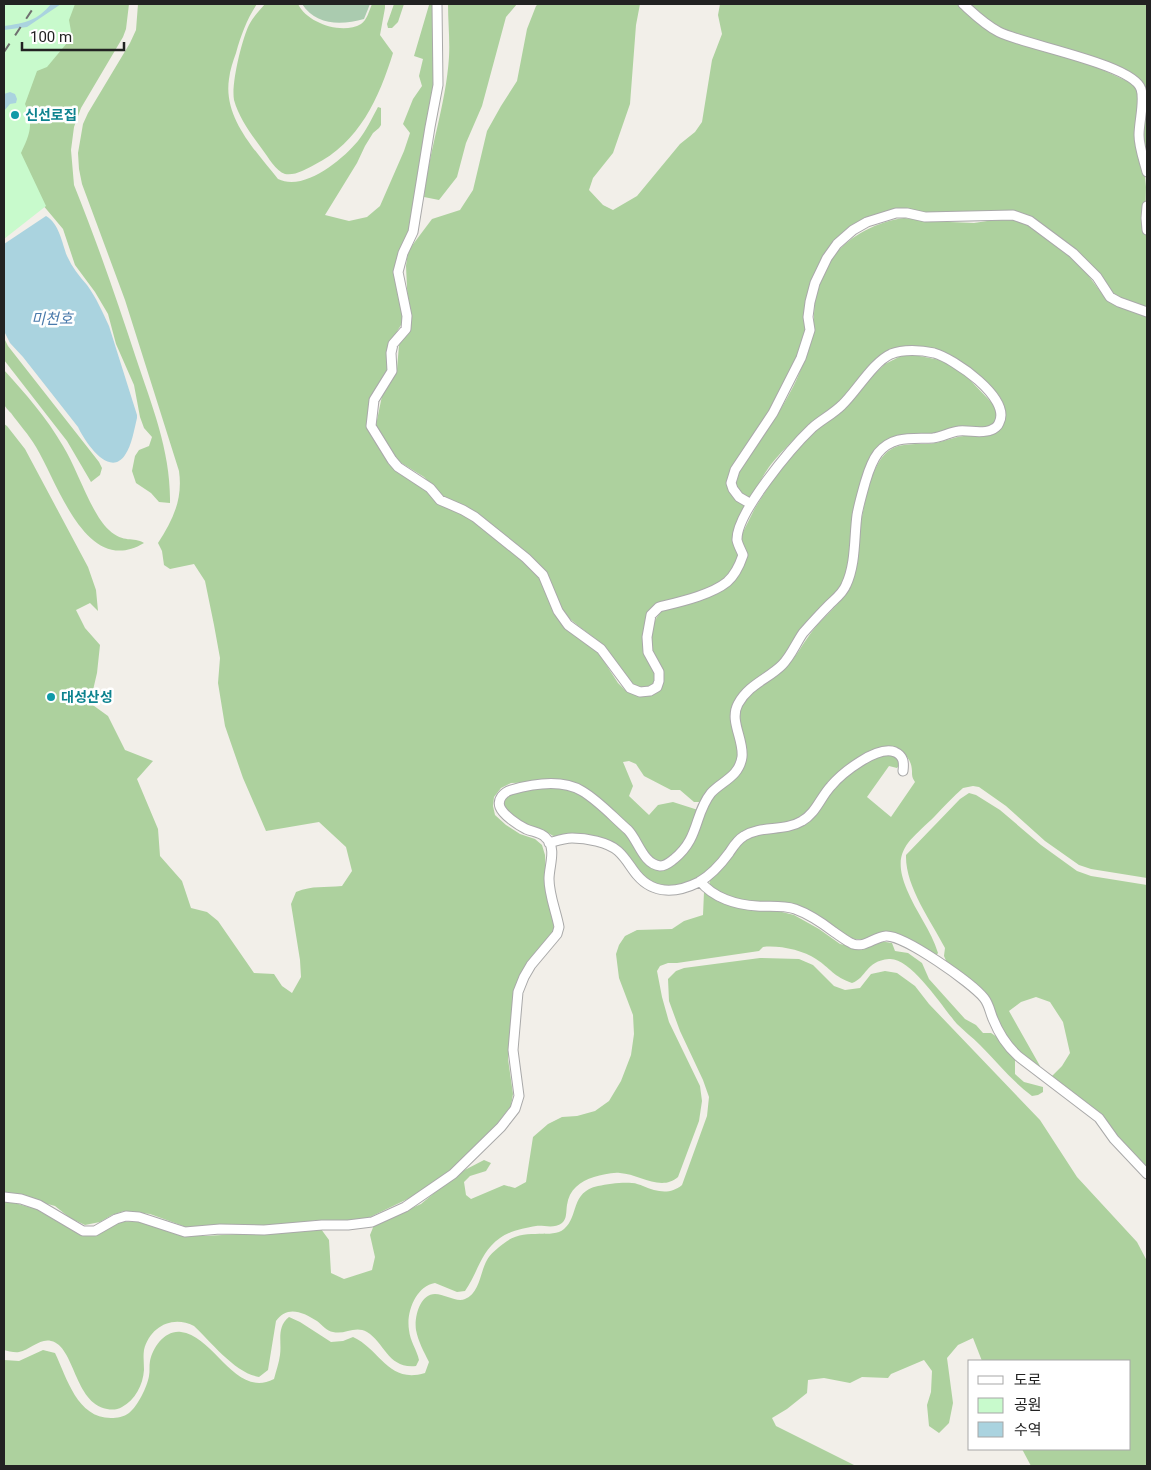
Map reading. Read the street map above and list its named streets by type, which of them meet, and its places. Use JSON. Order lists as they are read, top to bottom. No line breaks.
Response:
{"water":["미천호"],"places":["신선로집","대성산성"],"legend":["도로","공원","수역"],"scale_bar":"100 m"}
